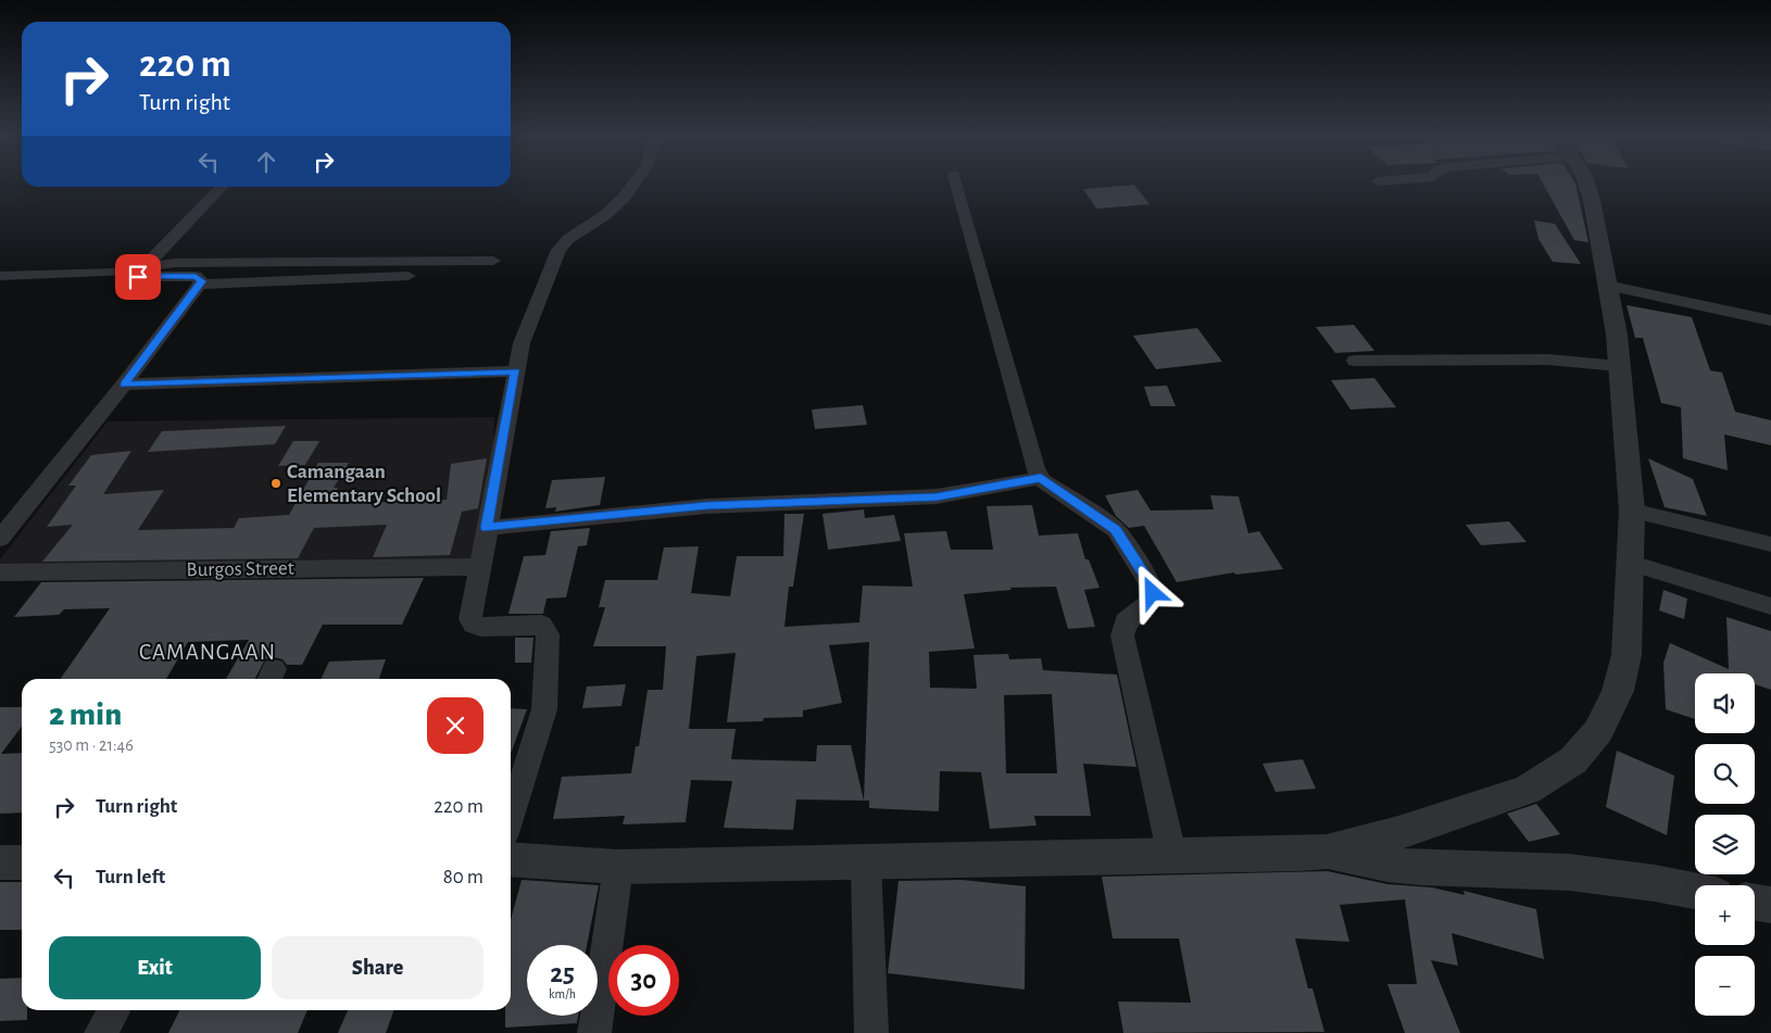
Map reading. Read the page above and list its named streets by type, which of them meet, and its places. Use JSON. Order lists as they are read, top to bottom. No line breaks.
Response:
{"streets":{"street":["Burgos Street"]},"districts":["CAMANGAAN"],"places":["Camangaan Elementary School"],"page":{"turn":["220 m","Turn right"],"map_buttons":["+","−"],"heading":["2 min","530 m · 21:46"],"list":[{"name":"Turn right","value":"220 m"},{"name":"Turn left","value":"80 m"}],"buttons":["Exit","Share"],"speed":"25 km/h","limit":"30"}}
